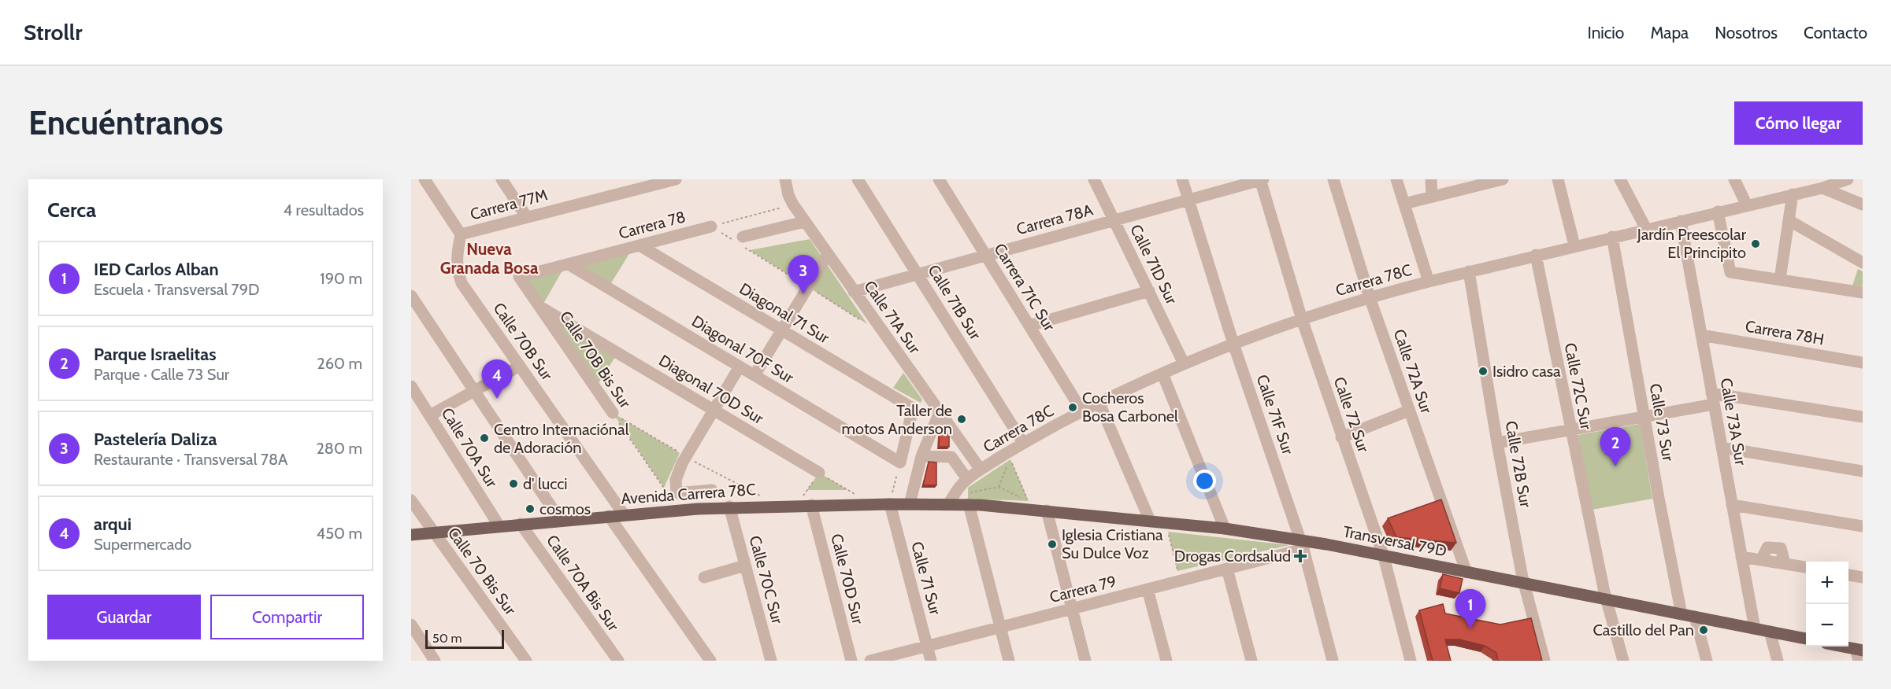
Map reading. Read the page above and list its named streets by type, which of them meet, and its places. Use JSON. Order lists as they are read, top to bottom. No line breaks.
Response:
{"streets":{"main road":["Avenida Carrera 78C","Transversal 79D"],"street":["Carrera 77M","Carrera 78A","Carrera 78","Calle 71D Sur","Carrera 78C","Carrera 71C Sur","Calle 71B Sur","Diagonal 71 Sur","Calle 71A Sur","Carrera 78H","Calle 70B Sur","Diagonal 70F Sur","Calle 70B Bis Sur","Calle 72A Sur","Calle 72C Sur","Diagonal 70D Sur","Calle 71F Sur","Calle 72 Sur","Calle 73A Sur","Calle 73 Sur","Calle 70A Sur","Calle 72B Sur","Calle 70 Bis Sur","Calle 71 Sur","Calle 70D Sur","Calle 70C Sur","Calle 70A Bis Sur","Carrera 79"]},"crossings":[["Carrera 77M","Calle 70B Sur"],["Carrera 78A","Calle 71D Sur"],["Carrera 78A","Carrera 71C Sur"],["Carrera 78A","Calle 71B Sur"],["Carrera 78A","Calle 71A Sur"],["Carrera 78A","Calle 71F Sur"],["Carrera 78A","Calle 72 Sur"],["Carrera 78","Diagonal 71 Sur"],["Carrera 78","Diagonal 70F Sur"],["Carrera 78","Calle 70B Bis Sur"],["Calle 71D Sur","Carrera 78C"],["Carrera 78C","Carrera 71C Sur"],["Carrera 78C","Calle 71B Sur"],["Carrera 78C","Calle 71A Sur"],["Carrera 78C","Calle 72A Sur"],["Carrera 78C","Calle 72C Sur"],["Carrera 78C","Calle 71F Sur"],["Carrera 78C","Calle 72 Sur"],["Carrera 78C","Calle 73A Sur"],["Carrera 78C","Calle 73 Sur"],["Carrera 78C","Calle 72B Sur"],["Carrera 78C","Avenida Carrera 78C"],["Diagonal 71 Sur","Diagonal 70F Sur"],["Carrera 78H","Calle 73A Sur"],["Calle 70B Sur","Avenida Carrera 78C"],["Calle 70B Bis Sur","Diagonal 70D Sur"],["Calle 72A Sur","Transversal 79D"],["Calle 72C Sur","Transversal 79D"],["Calle 71F Sur","Transversal 79D"],["Calle 71F Sur","Carrera 79"],["Calle 72 Sur","Transversal 79D"],["Calle 73A Sur","Transversal 79D"],["Calle 73 Sur","Transversal 79D"],["Calle 70A Sur","Avenida Carrera 78C"],["Calle 72B Sur","Transversal 79D"],["Avenida Carrera 78C","Transversal 79D"],["Avenida Carrera 78C","Calle 70 Bis Sur"],["Avenida Carrera 78C","Calle 71 Sur"],["Avenida Carrera 78C","Calle 70D Sur"],["Avenida Carrera 78C","Calle 70C Sur"],["Avenida Carrera 78C","Calle 70A Bis Sur"],["Transversal 79D","Carrera 79"],["Calle 71 Sur","Carrera 79"]],"districts":["Nueva Granada Bosa"],"places":{"other":["Jardín Preescolar El Principito","Isidro casa","Cocheros Bosa Carbonel","Taller de motos Anderson","Centro Internaciónal de Adoración","d' lucci","cosmos","Iglesia Cristiana Su Dulce Voz","Castillo del Pan"],"health":["Drogas Cordsalud"]},"scale_bar":"50 m","page":{"header":"Strollr","nav":["Inicio","Mapa","Nosotros","Contacto"],"buttons":["Cómo llegar",["Guardar","Compartir"]],"title":"Encuéntranos","heading":["Cerca","4 resultados"],"list":[{"mark":"1","name":"IED Carlos Alban","note":"Escuela · Transversal 79D","value":"190 m"},{"mark":"2","name":"Parque Israelitas","note":"Parque · Calle 73 Sur","value":"260 m"},{"mark":"3","name":"Pastelería Daliza","note":"Restaurante · Transversal 78A","value":"280 m"},{"mark":"4","name":"arqui","note":"Supermercado","value":"450 m"}],"pins":["3","4","2","1"],"map_buttons":["+","−"],"scale":"50 m"}}
